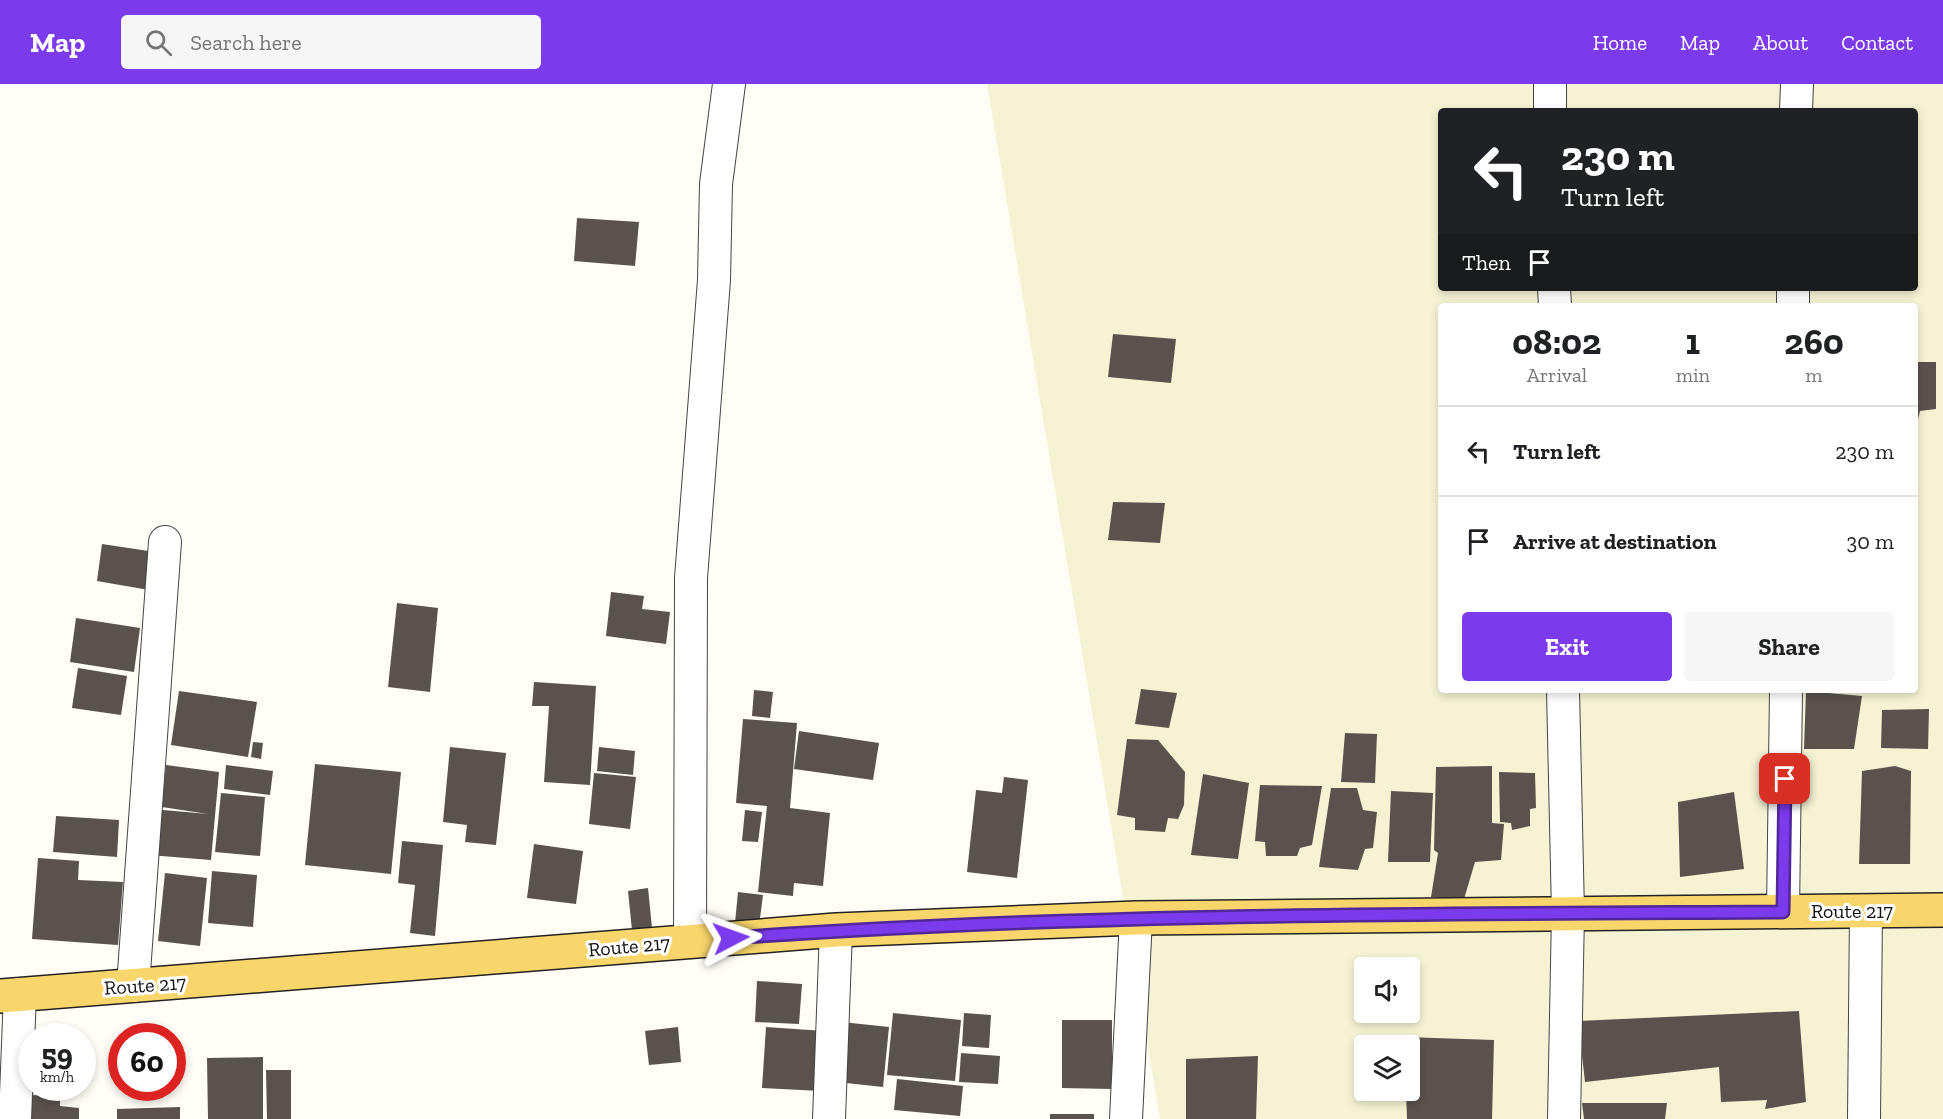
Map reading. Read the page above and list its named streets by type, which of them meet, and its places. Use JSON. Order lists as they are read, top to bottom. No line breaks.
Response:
{"streets":{"main road":["Route 217"]},"page":{"header":"Map","search":"Search here","nav":["Home","Map","About","Contact"],"turn":["230 m","Turn left"],"then":"Then","eta":["08:02","Arrival","1","min","260","m"],"list":[{"name":"Turn left","value":"230 m"},{"name":"Arrive at destination","value":"30 m"}],"buttons":["Exit","Share"],"speed":"59 km/h","limit":"60"}}
